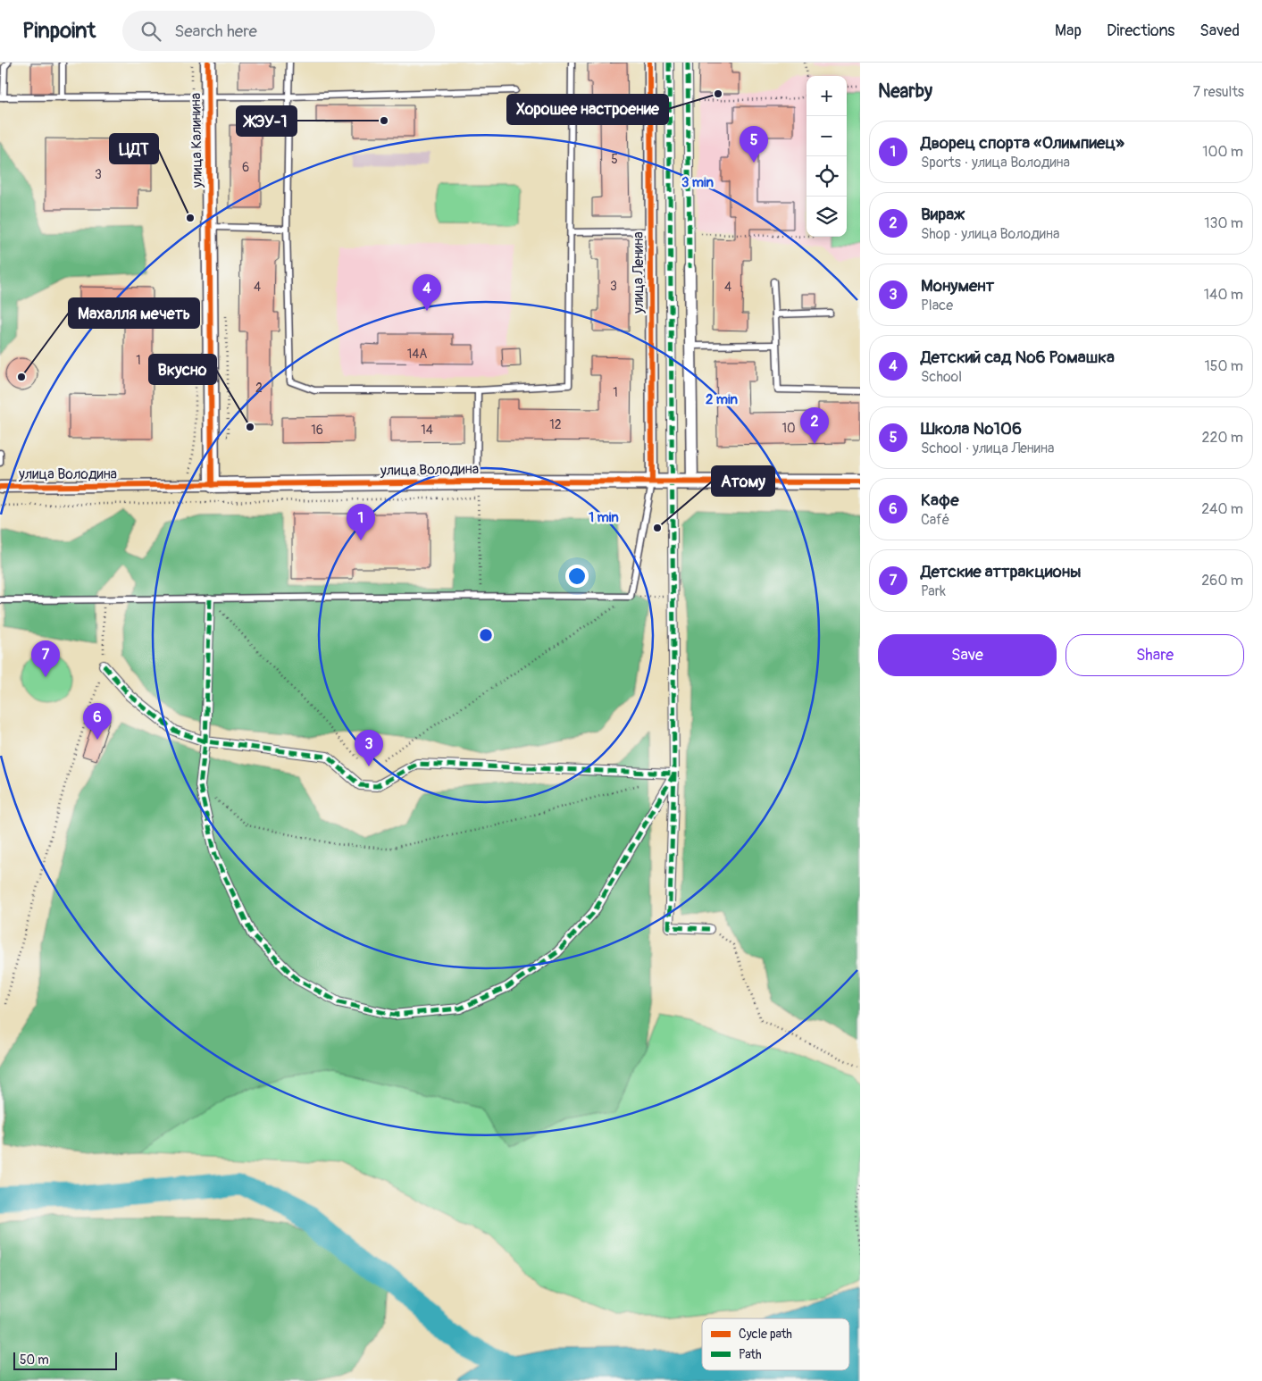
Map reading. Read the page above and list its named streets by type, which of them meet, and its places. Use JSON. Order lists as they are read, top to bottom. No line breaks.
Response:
{"streets":{"street":["улица Калинина","улица Ленина","улица Володина"]},"crossings":[["улица Калинина","улица Володина"],["улица Ленина","улица Володина"]],"places":["Хорошее настроение","ЖЭУ-1","ЦДТ","Махалля мечеть","Вкусно","Атому"],"house_numbers":["5","6","3","3","4","4","14А","1","2","1","12","10","16","14"],"legend":["Cycle path","Path"],"scale_bar":"50 m","page":{"header":"Pinpoint","search":"Search here","nav":["Map","Directions","Saved"],"heading":["Nearby","7 results"],"map_buttons":["+","−"],"list":[{"mark":"1","name":"Дворец спорта «Олимпиец»","note":"Sports · улица Володина","value":"100 m"},{"mark":"2","name":"Вираж","note":"Shop · улица Володина","value":"130 m"},{"mark":"3","name":"Монумент","note":"Place","value":"140 m"},{"mark":"4","name":"Детский сад №6 Ромашка","note":"School","value":"150 m"},{"mark":"5","name":"Школа №106","note":"School · улица Ленина","value":"220 m"},{"mark":"6","name":"Кафе","note":"Café","value":"240 m"},{"mark":"7","name":"Детские аттракционы","note":"Park","value":"260 m"}],"pins":["5","4","2","1","7","6","3"],"buttons":["Save","Share"],"scale":"50 m"},"rings":["3 min","2 min","1 min"]}
